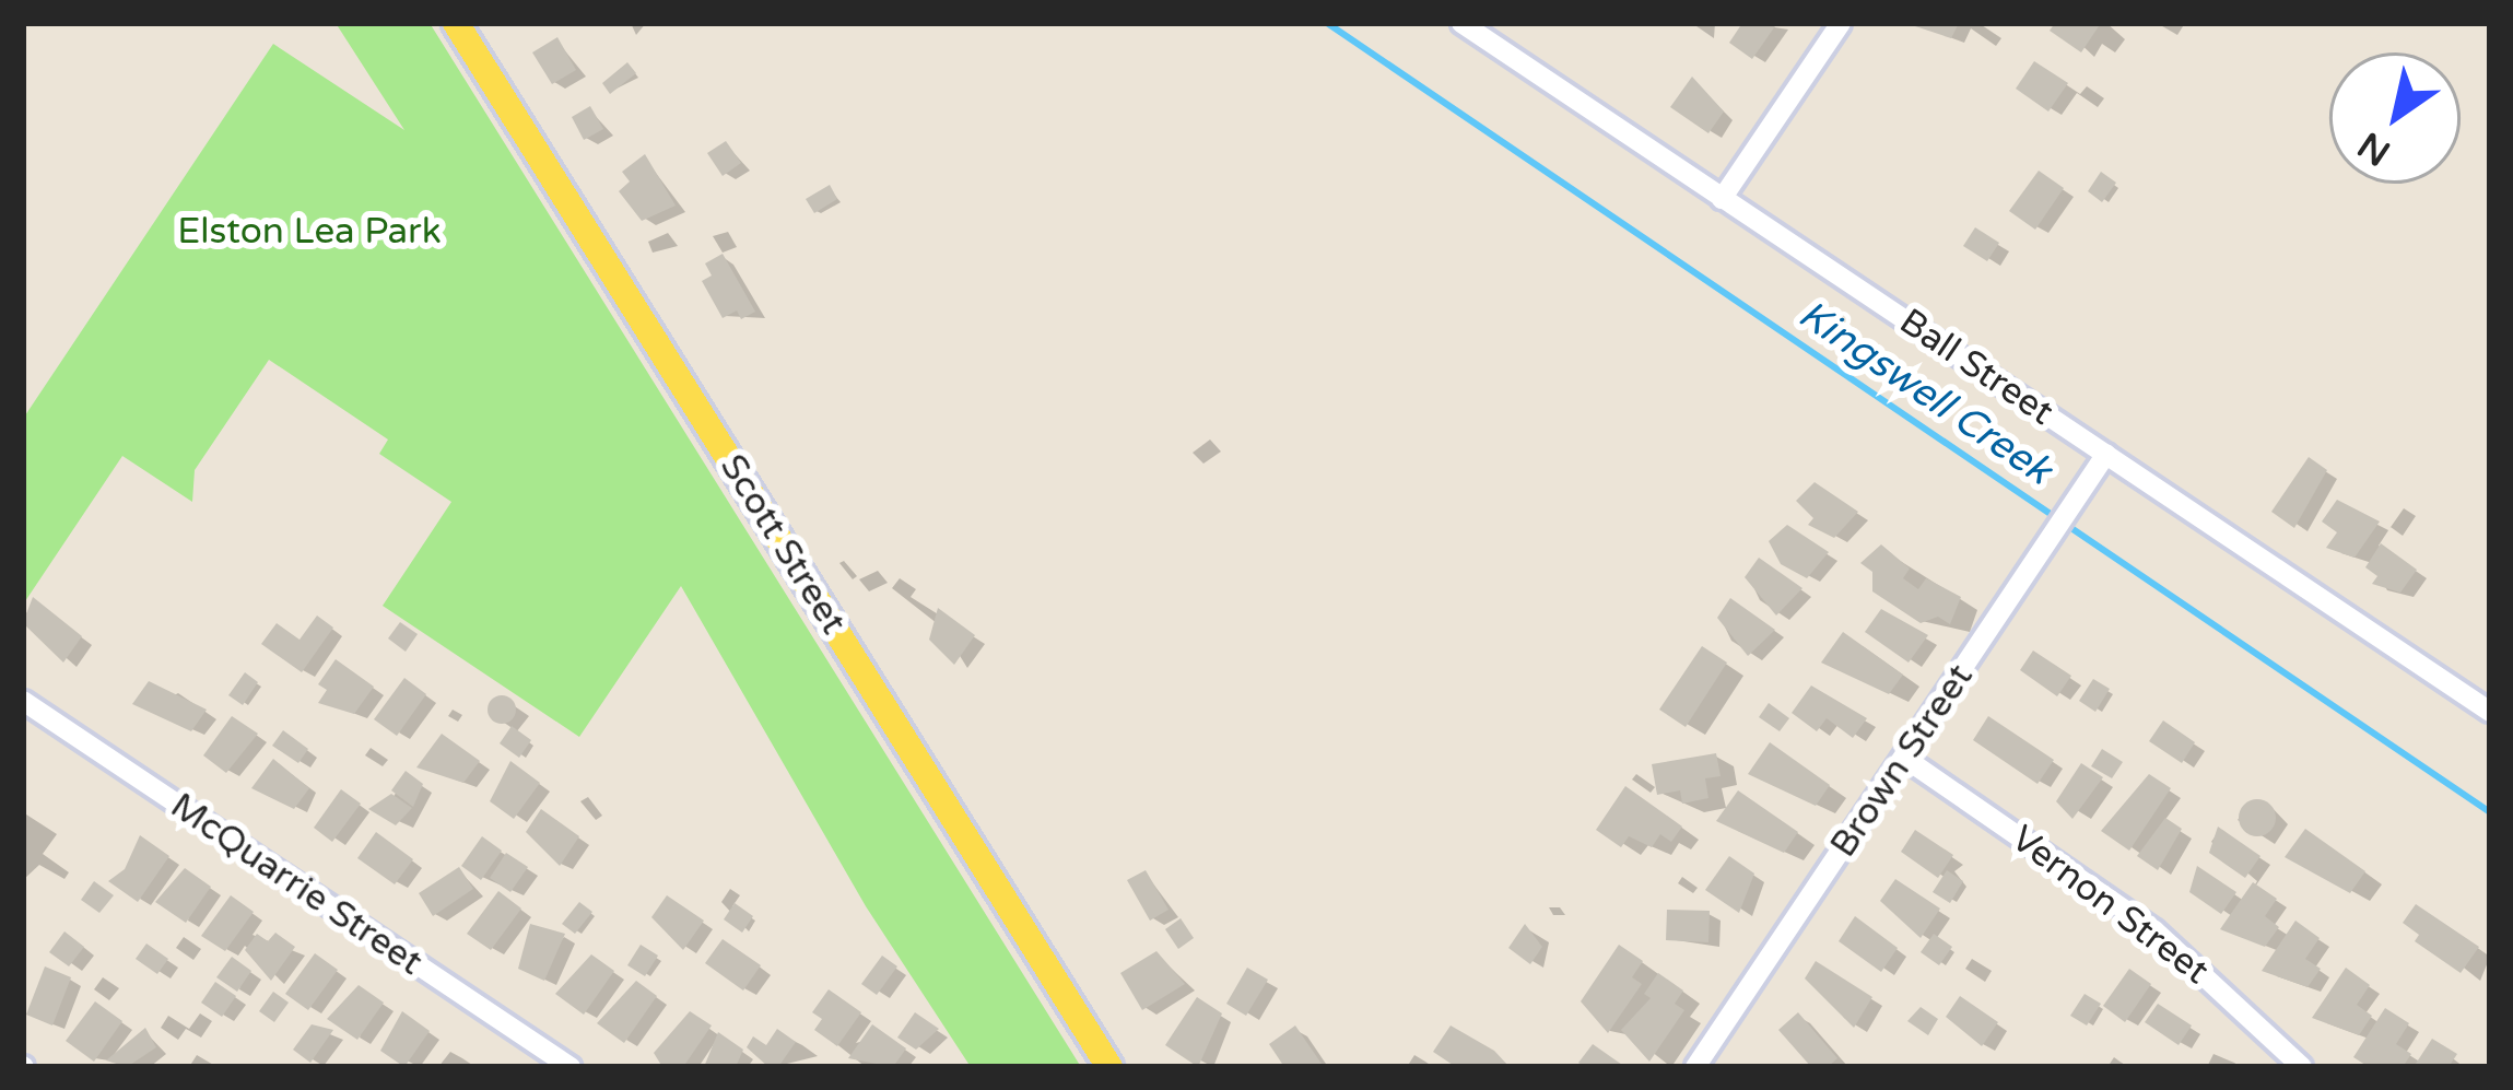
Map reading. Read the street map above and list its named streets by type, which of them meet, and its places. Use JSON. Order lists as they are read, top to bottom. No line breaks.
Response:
{"streets":{"main road":["Scott Street"],"street":["Ball Street","Brown Street","McQuarrie Street","Vernon Street"]},"crossings":[["Ball Street","Brown Street"],["Brown Street","Vernon Street"]],"water":["Kingswell Creek"],"parks":["Elston Lea Park"],"north":"bottom left"}
